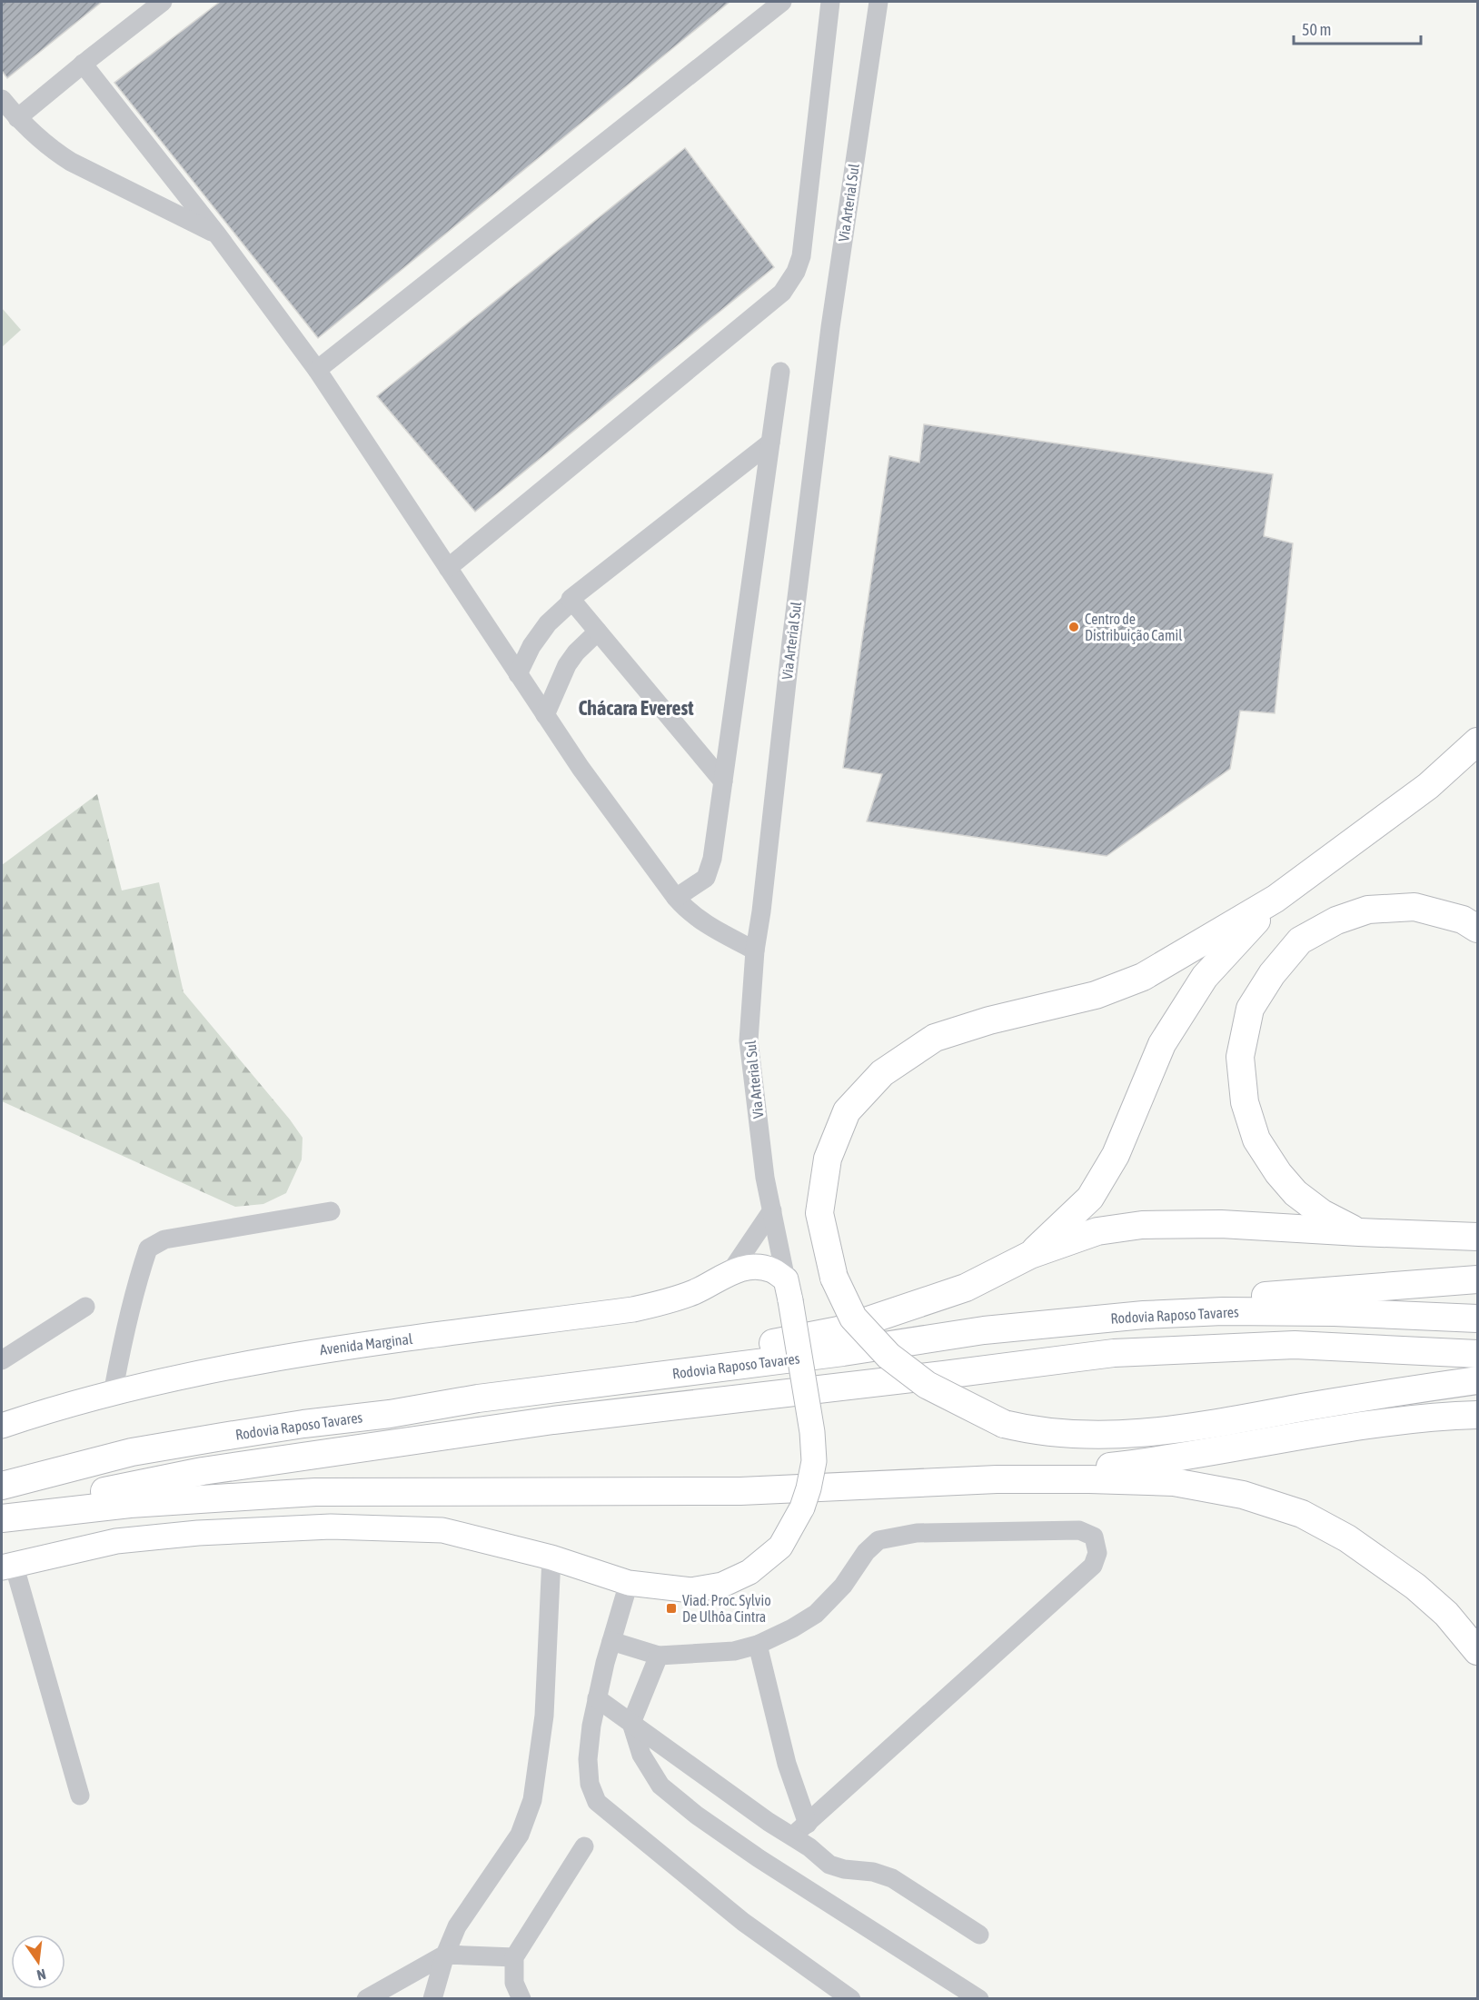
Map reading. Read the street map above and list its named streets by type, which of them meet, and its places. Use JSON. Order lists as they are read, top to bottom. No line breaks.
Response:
{"streets":{"highway":["Rodovia Raposo Tavares"],"main road":["Avenida Marginal"],"street":["Via Arterial Sul"]},"crossings":[["Via Arterial Sul","Avenida Marginal"]],"districts":["Chácara Everest"],"places":{"other":["Centro de Distribuição Camil"],"transit":["Viad. Proc. Sylvio De Ulhôa Cintra"]},"scale_bar":"50 m","north":"bottom"}
